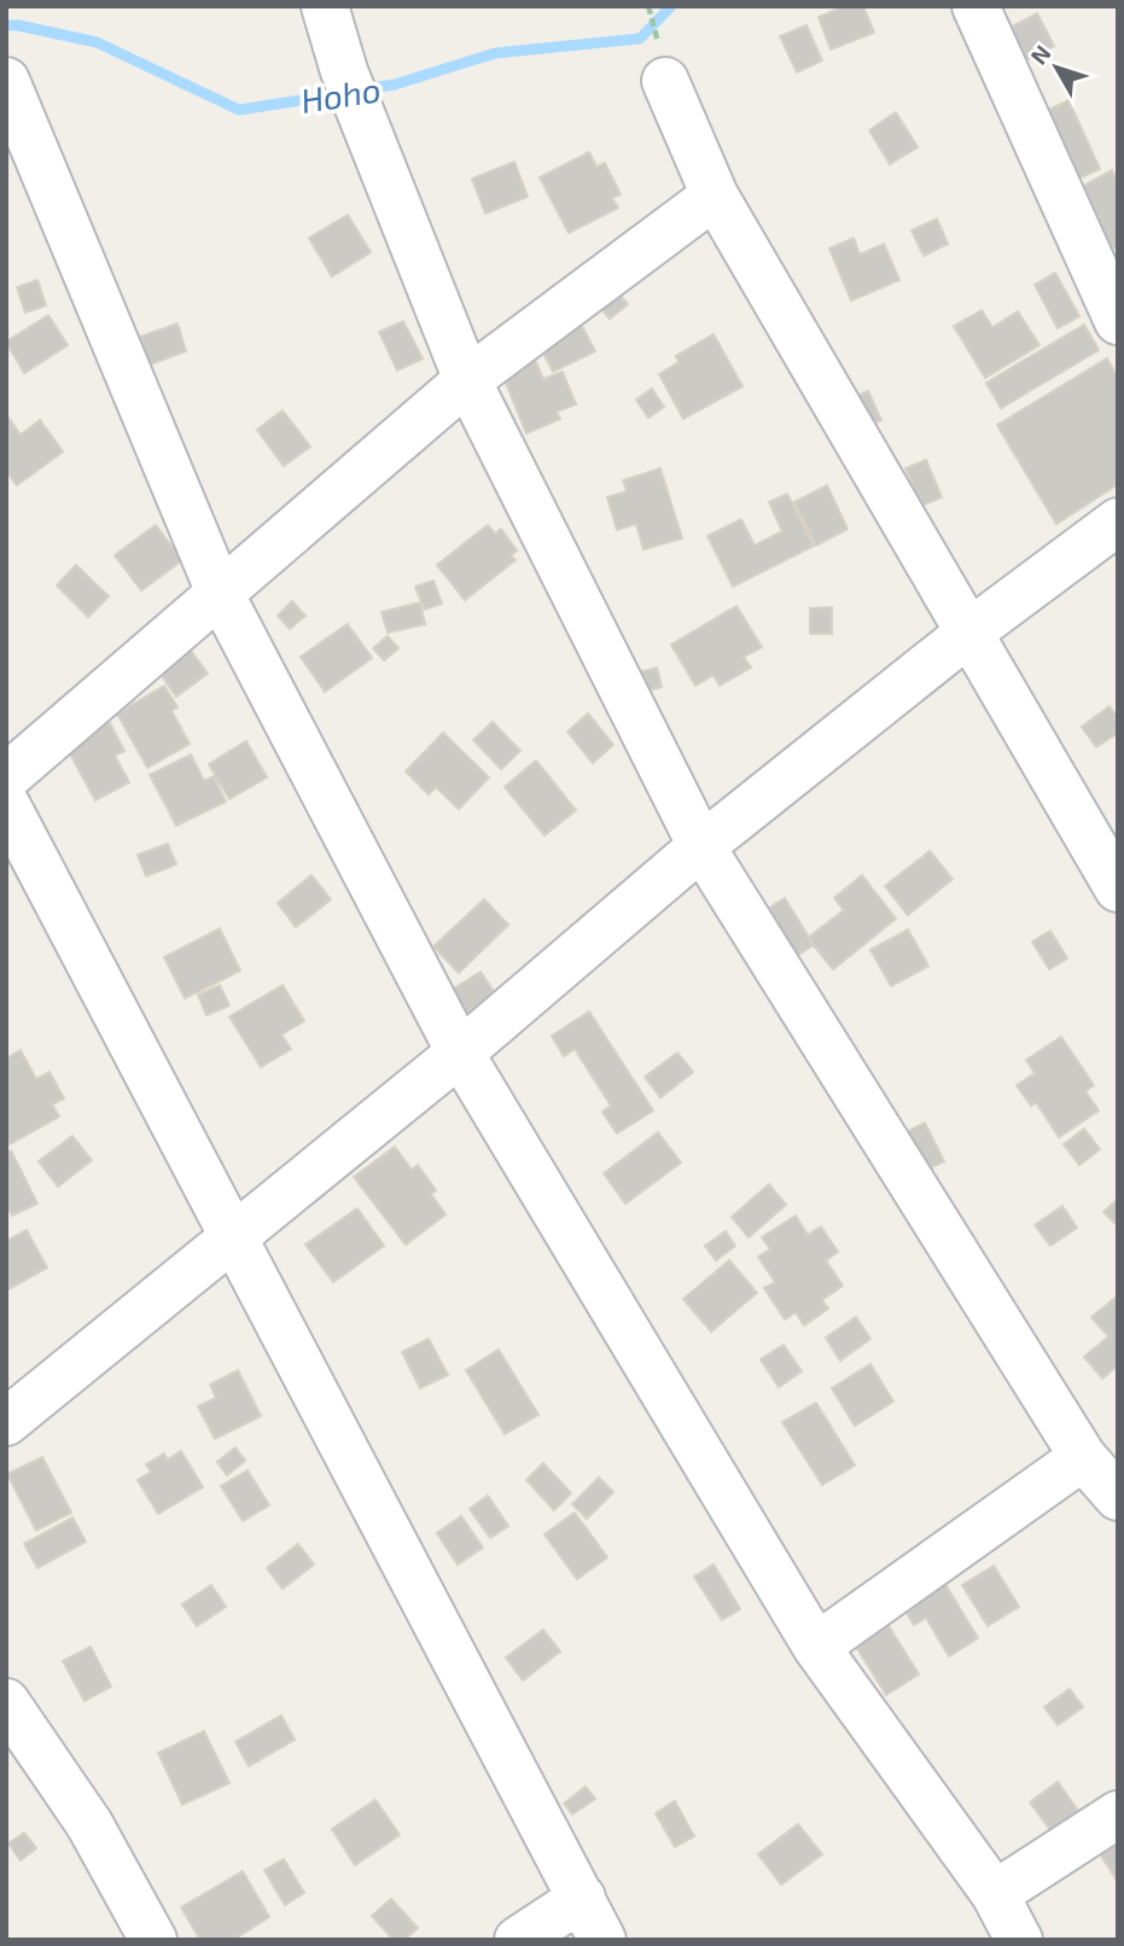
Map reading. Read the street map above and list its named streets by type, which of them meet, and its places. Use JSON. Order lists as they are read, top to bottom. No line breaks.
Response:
{"water":["Hoho"],"north":"top left"}
